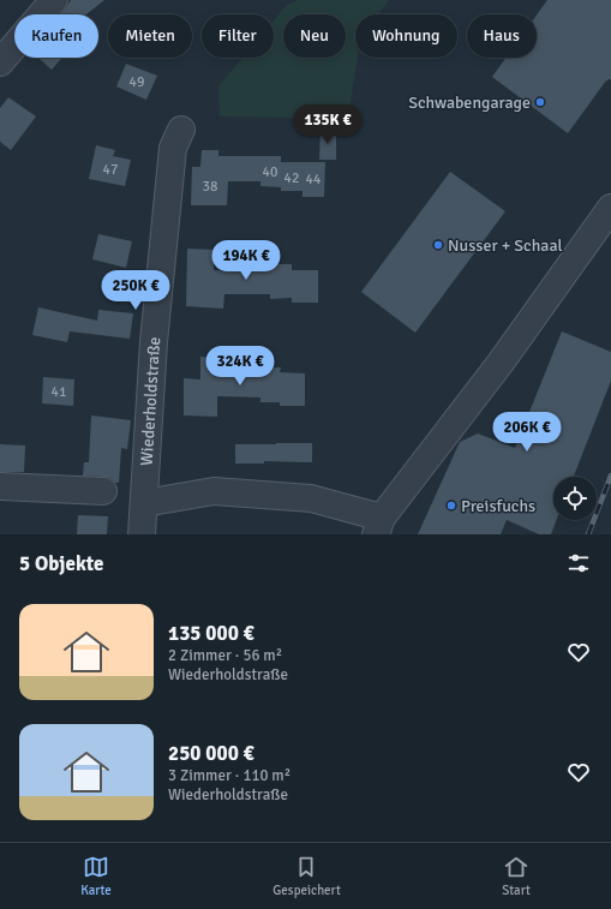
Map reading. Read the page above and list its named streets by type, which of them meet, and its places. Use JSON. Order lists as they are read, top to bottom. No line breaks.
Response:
{"streets":{"street":["Wiederholdstraße"]},"places":["Schwabengarage","Nusser + Schaal","Preisfuchs"],"house_numbers":["49","47","40","42","44","38","41"],"page":{"chip":["Kaufen","Mieten","Filter","Neu","Wohnung","Haus"],"price":["135K €","194K €","250K €","324K €","206K €"],"heading":"5 Objekte","list":[{"name":"135 000 €","note":"2 Zimmer · 56 m² · Wiederholdstraße"},{"name":"250 000 €","note":"3 Zimmer · 110 m² · Wiederholdstraße"}],"tabs":["Karte","Gespeichert","Start"]}}
